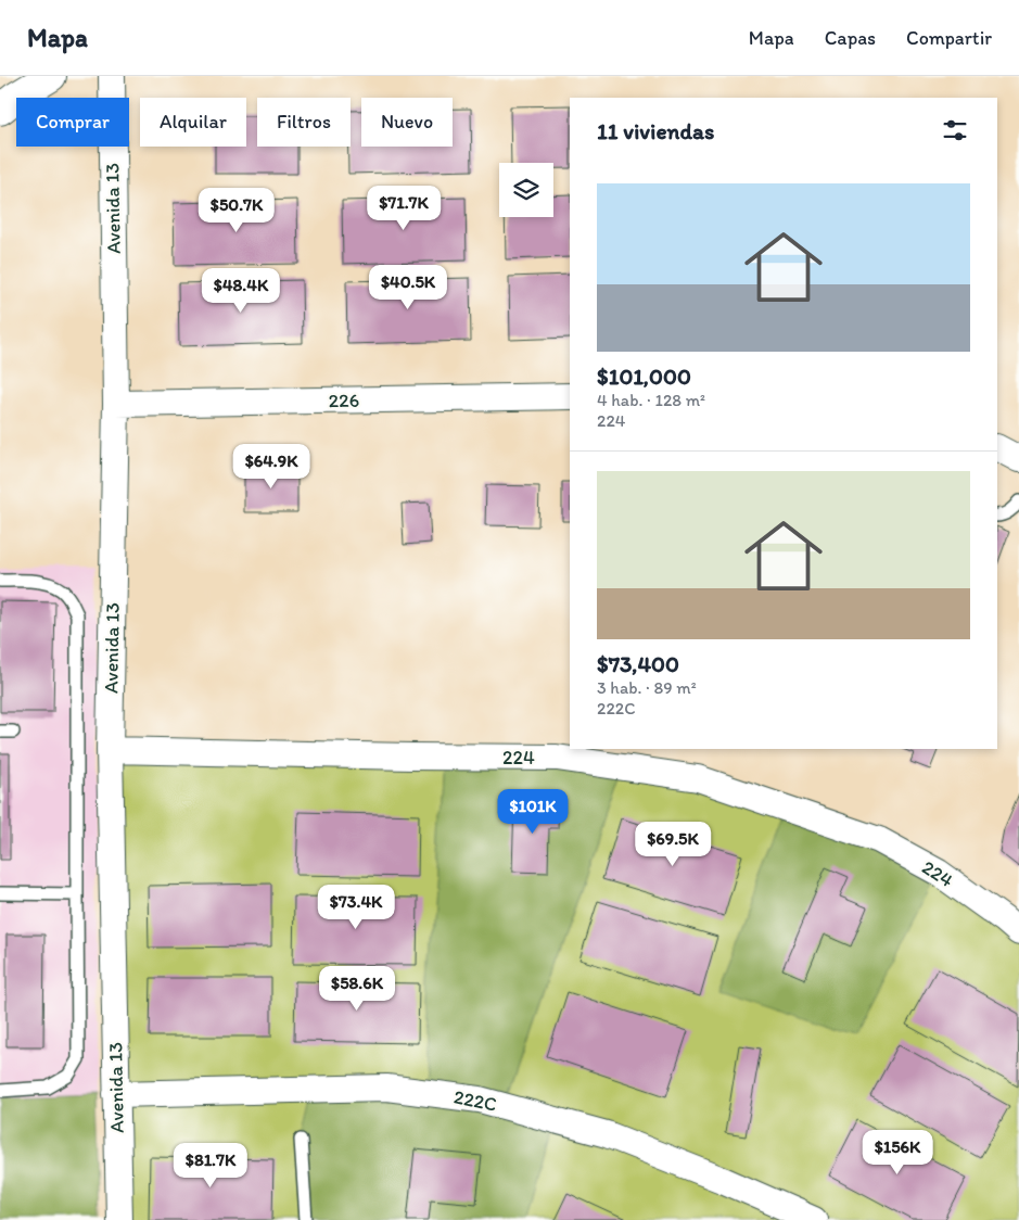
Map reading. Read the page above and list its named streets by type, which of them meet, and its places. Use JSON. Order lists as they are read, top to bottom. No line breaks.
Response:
{"streets":{"street":["Avenida 13","226","224","222C"]},"crossings":[["Avenida 13","226"],["Avenida 13","224"],["Avenida 13","222C"]],"page":{"header":"Mapa","nav":["Mapa","Capas","Compartir"],"chip":["Comprar","Alquilar","Filtros","Nuevo"],"heading":"11 viviendas","list":[{"name":"$101,000","note":"4 hab. · 128 m² · 224"},{"name":"$73,400","note":"3 hab. · 89 m² · 222C"}],"price":["$71.7K","$50.7K","$40.5K","$48.4K","$64.9K","$101K","$69.5K","$73.4K","$58.6K","$156K","$81.7K"]}}
